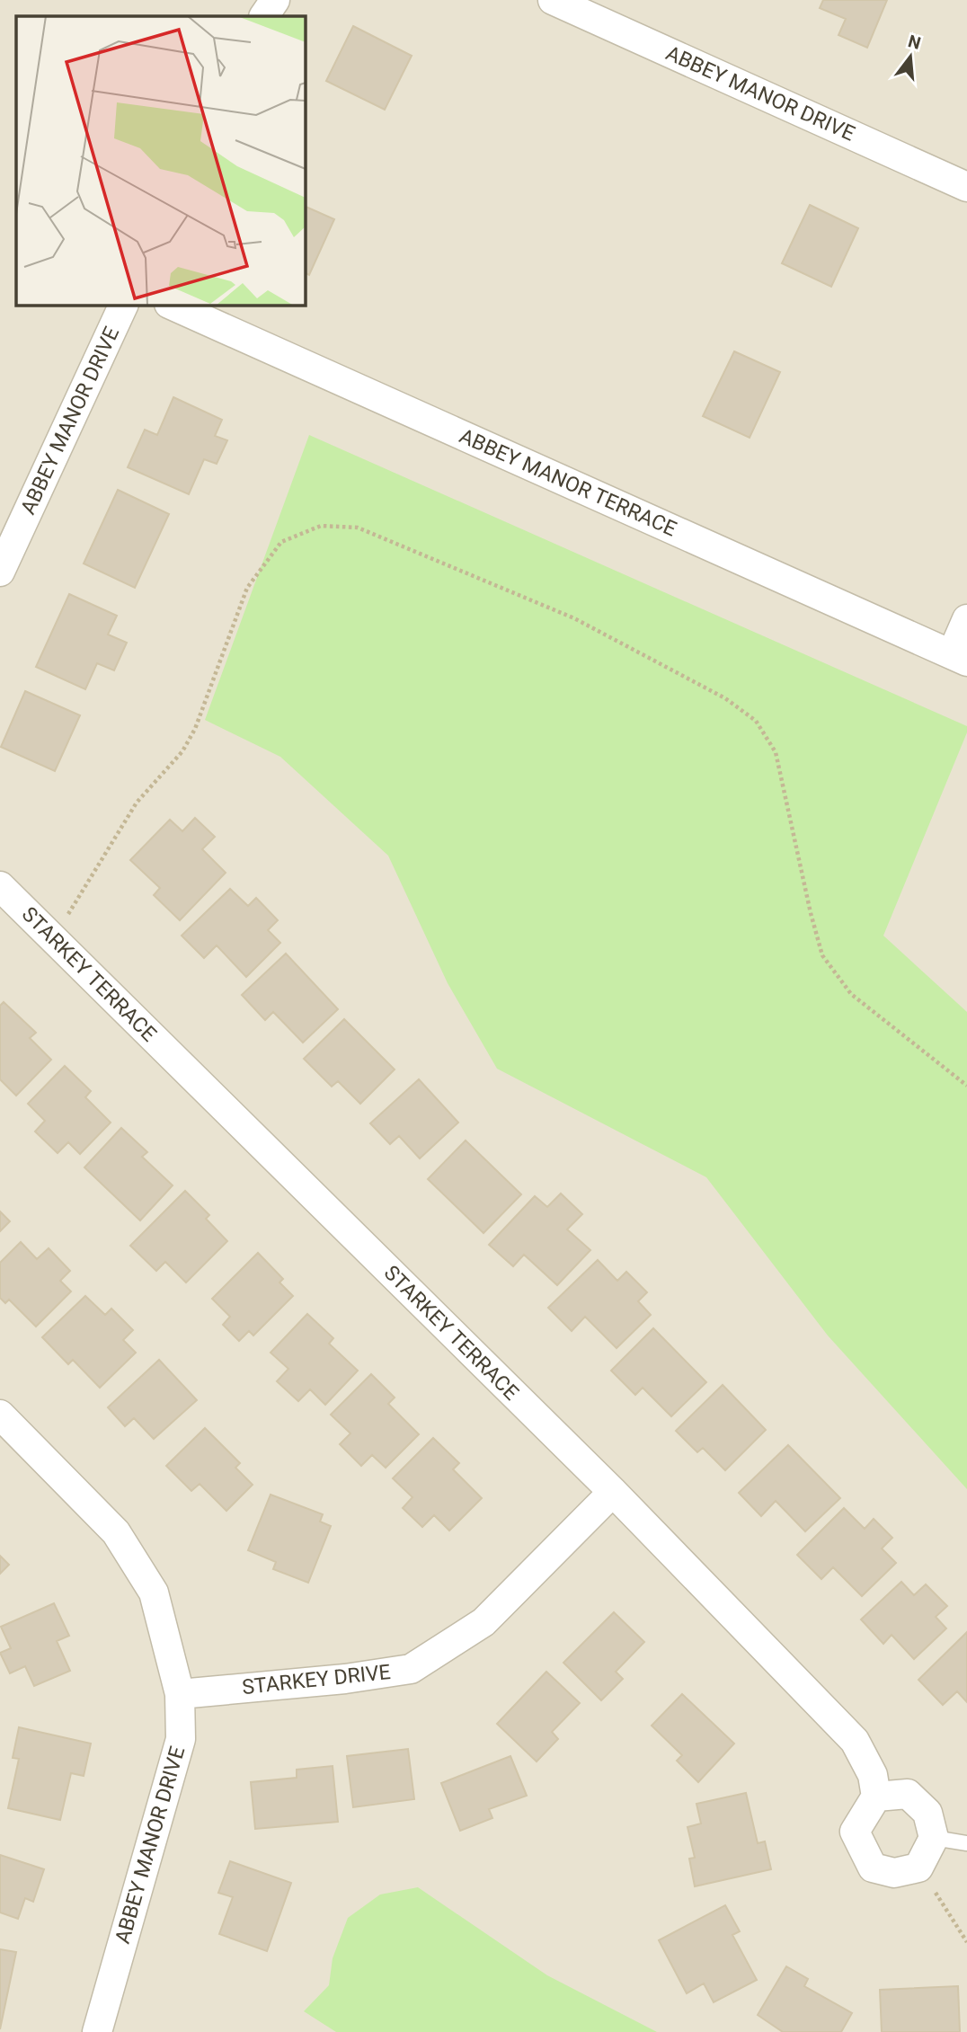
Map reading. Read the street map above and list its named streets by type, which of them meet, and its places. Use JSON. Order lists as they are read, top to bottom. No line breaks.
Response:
{"streets":{"street":["ABBEY MANOR DRIVE","ABBEY MANOR TERRACE","STARKEY TERRACE","STARKEY DRIVE"]},"crossings":[["ABBEY MANOR DRIVE","STARKEY DRIVE"],["STARKEY TERRACE","STARKEY DRIVE"]],"north":"top"}
